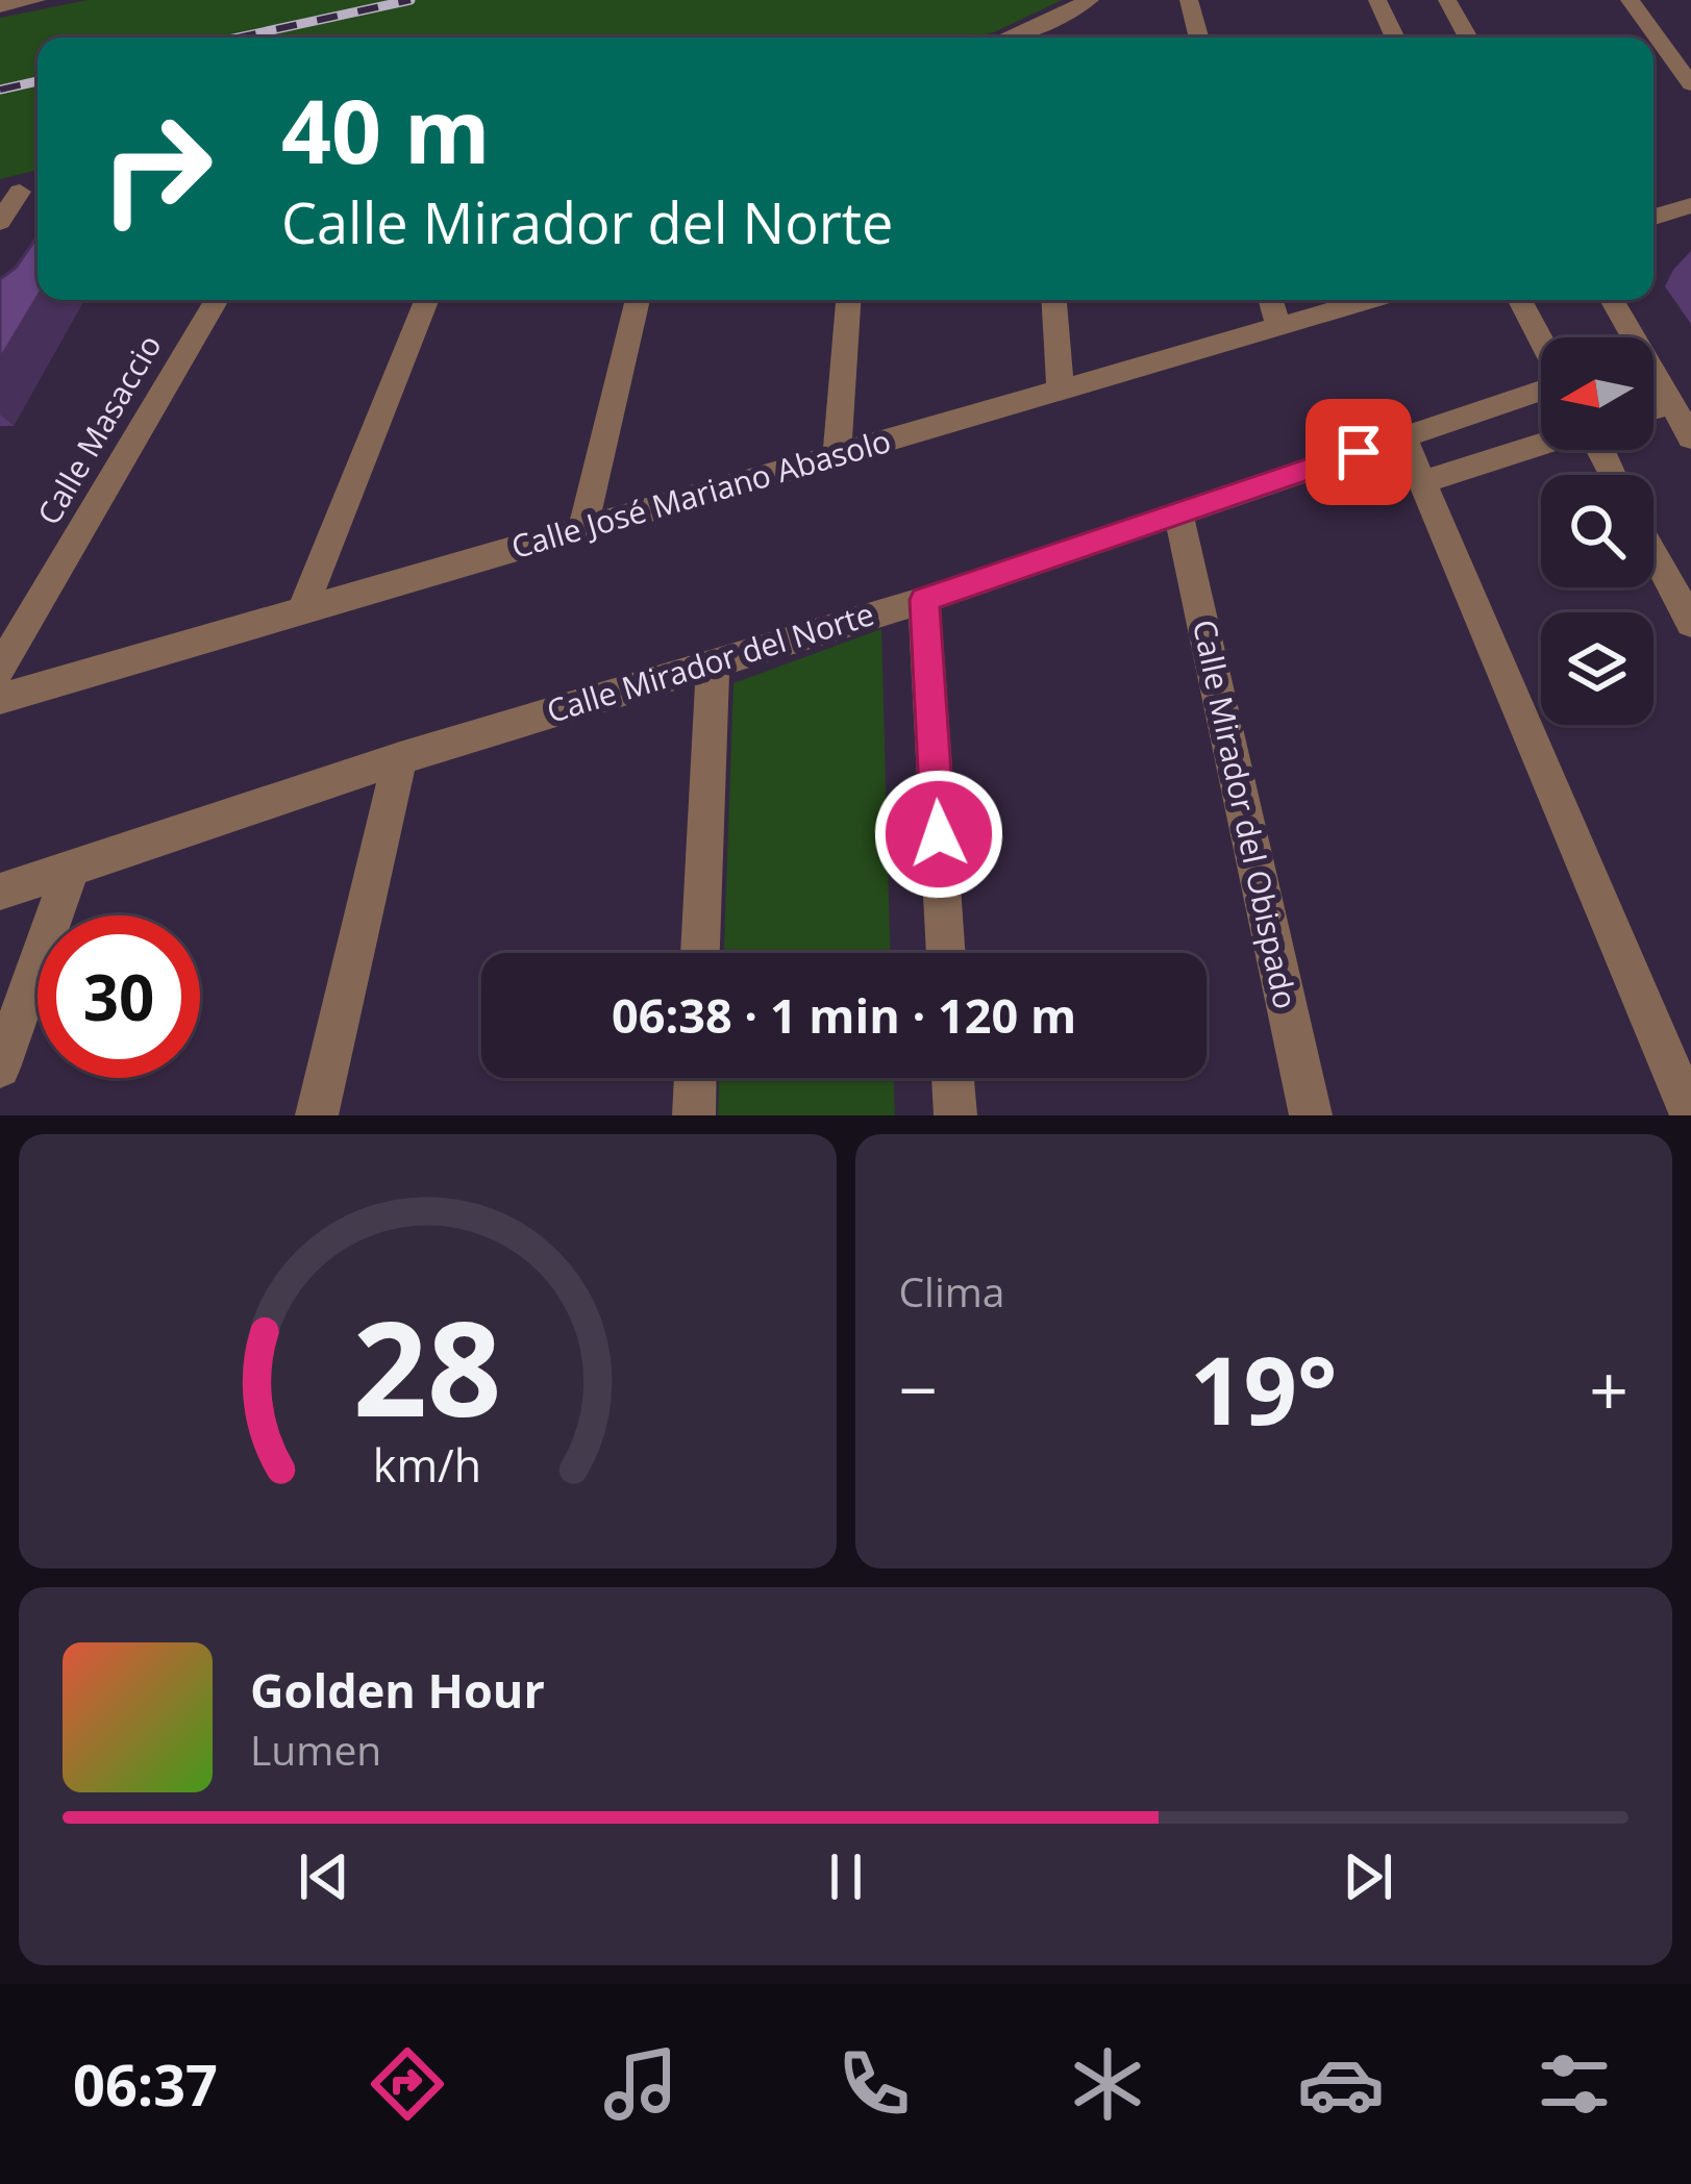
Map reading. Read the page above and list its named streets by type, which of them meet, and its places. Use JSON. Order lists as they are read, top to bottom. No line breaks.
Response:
{"streets":{"street":["Calle Masaccio","Calle José Mariano Abasolo","Calle Mirador del Norte","Calle Mirador del Obispado"]},"crossings":[["Calle Mirador del Norte","Calle Mirador del Obispado"]],"north":"left","page":{"turn":["40 m","Calle Mirador del Norte"],"limit":"30","trip":"06:38 · 1 min · 120 m","tile":"Clima","heat":["−","19°","+"],"song":["Golden Hour","Lumen"],"tabs":"06:37","gauge":["28","km/h"]}}
